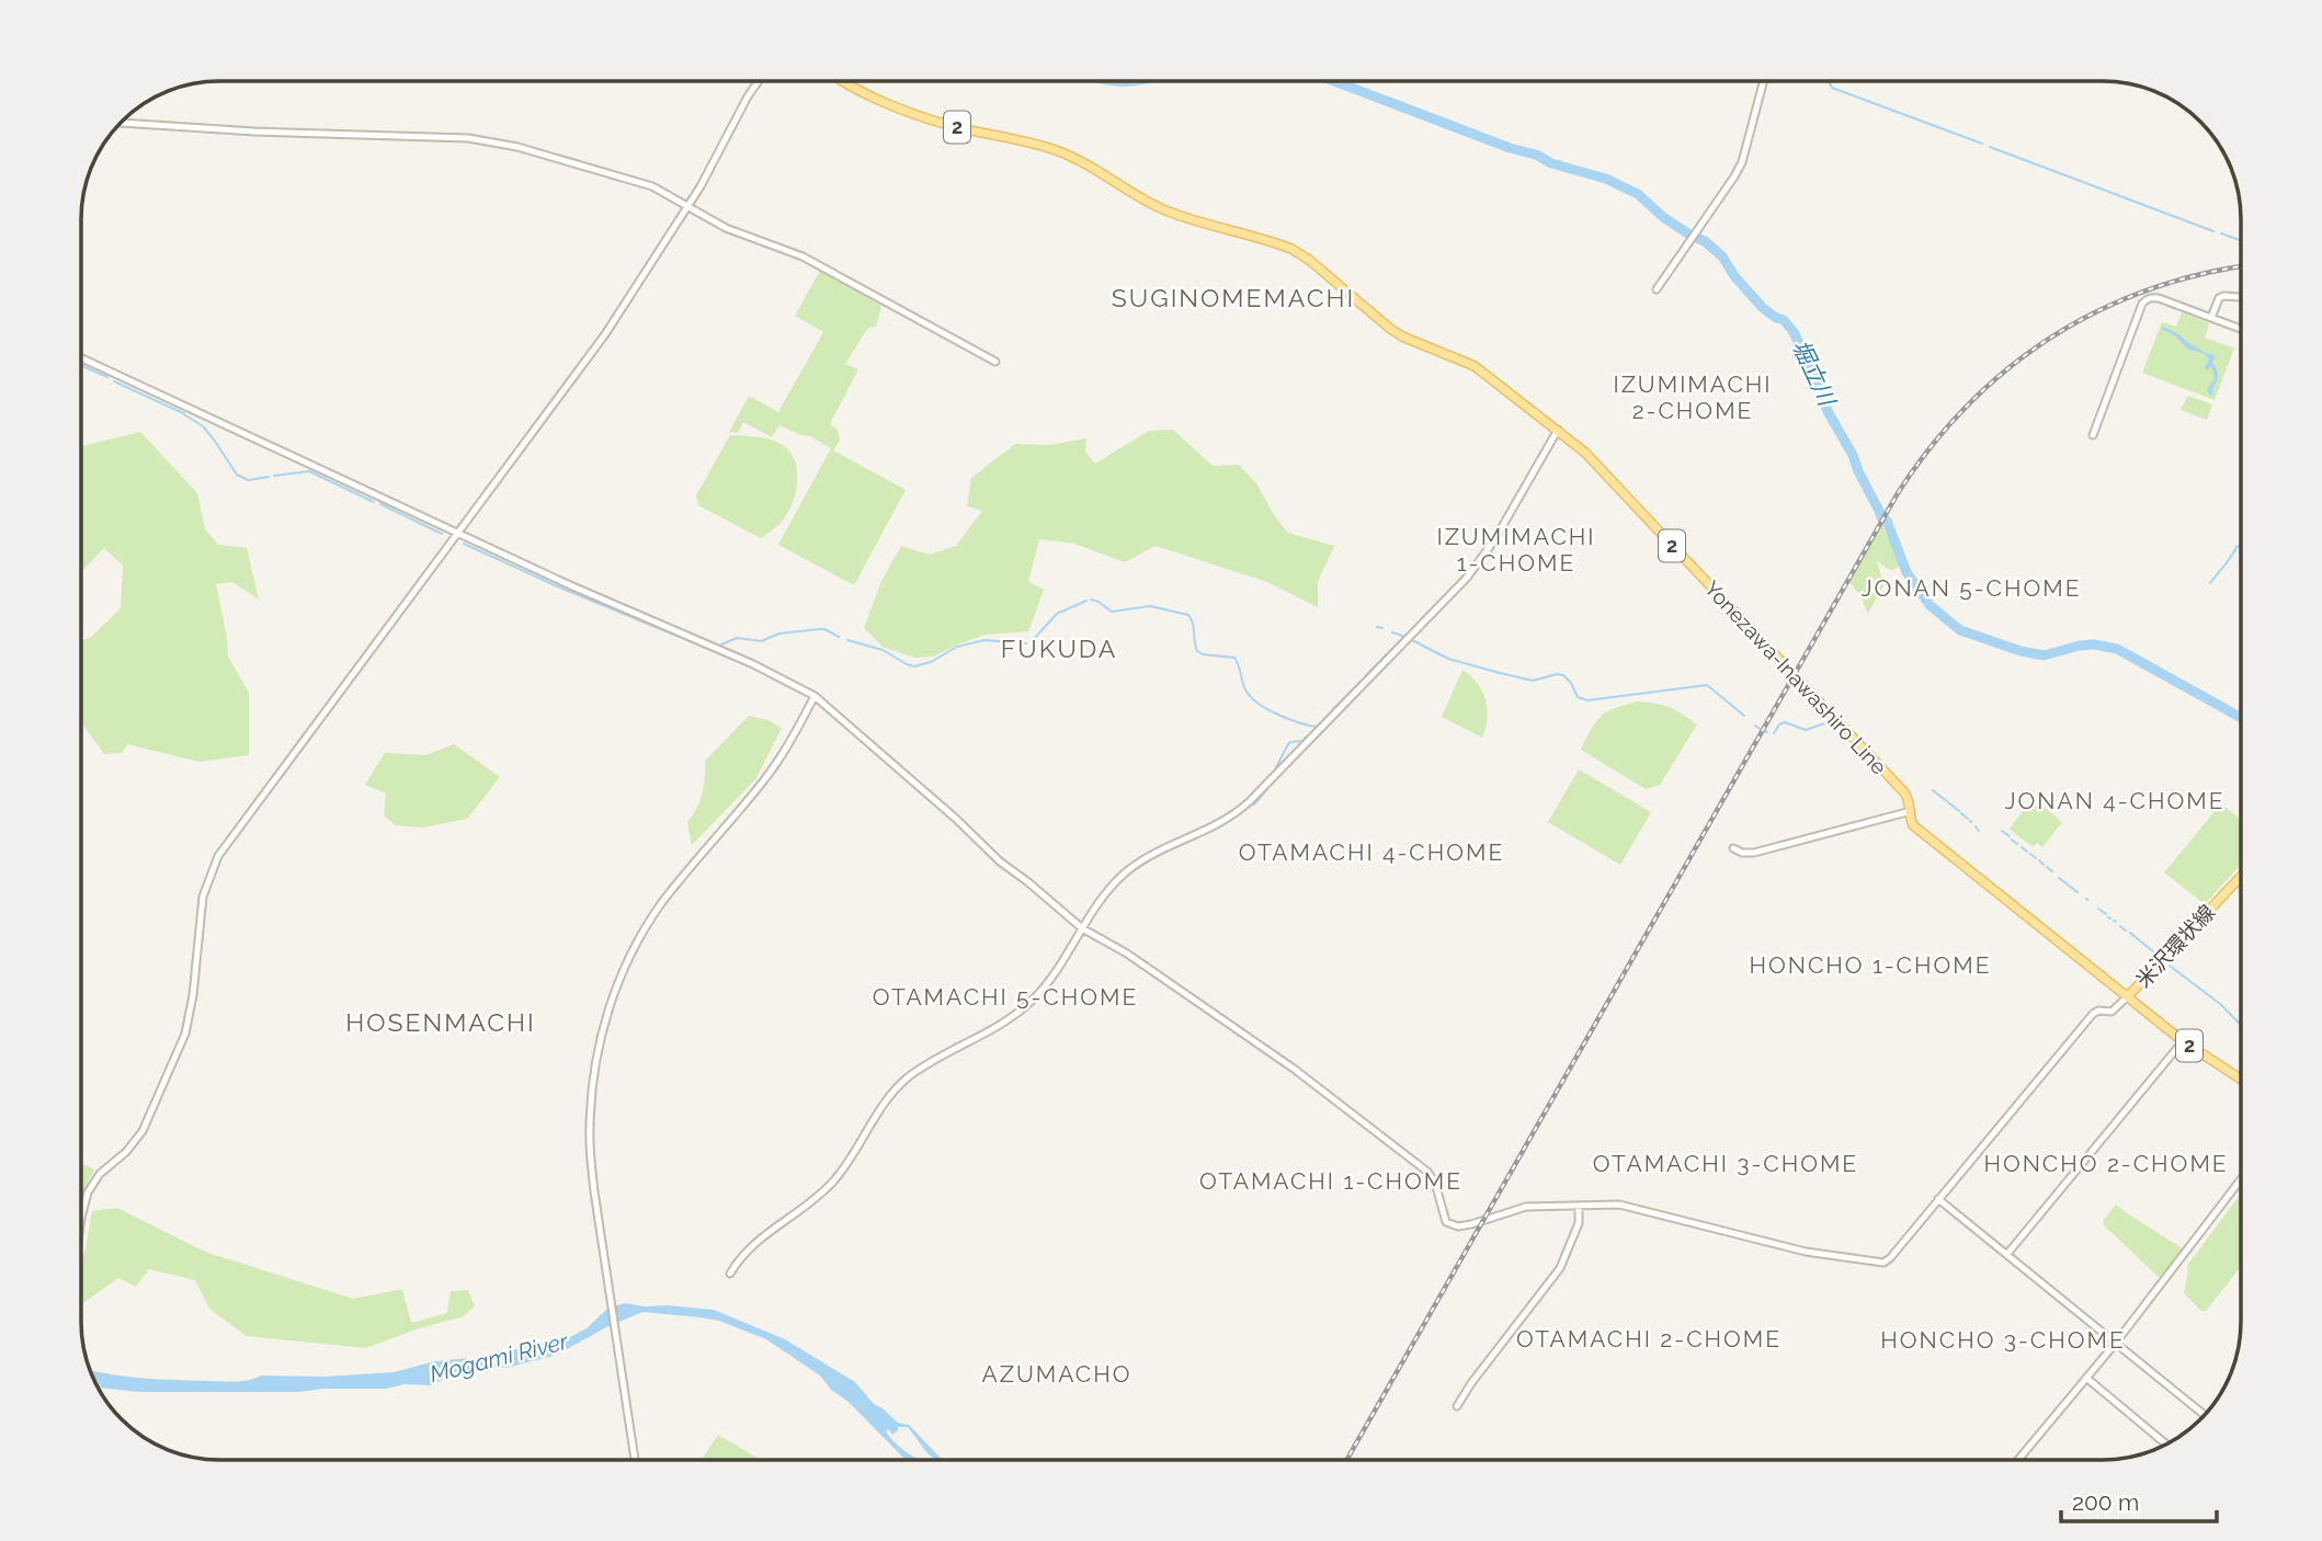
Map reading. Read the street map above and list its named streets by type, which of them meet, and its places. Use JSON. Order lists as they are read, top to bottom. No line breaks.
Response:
{"streets":{"main road":["2","Yonezawa-Inawashiro Line","米沢環状線"]},"crossings":[["Yonezawa-Inawashiro Line","米沢環状線"]],"districts":["SUGINOMEMACHI","IZUMIMACHI 2-CHOME","IZUMIMACHI 1-CHOME","JONAN 5-CHOME","FUKUDA","JONAN 4-CHOME","OTAMACHI 4-CHOME","HONCHO 1-CHOME","OTAMACHI 5-CHOME","HOSENMACHI","OTAMACHI 3-CHOME","HONCHO 2-CHOME","OTAMACHI 1-CHOME","OTAMACHI 2-CHOME","HONCHO 3-CHOME","AZUMACHO"],"water":["堀立川","Mogami River"],"scale_bar":"200 m"}
